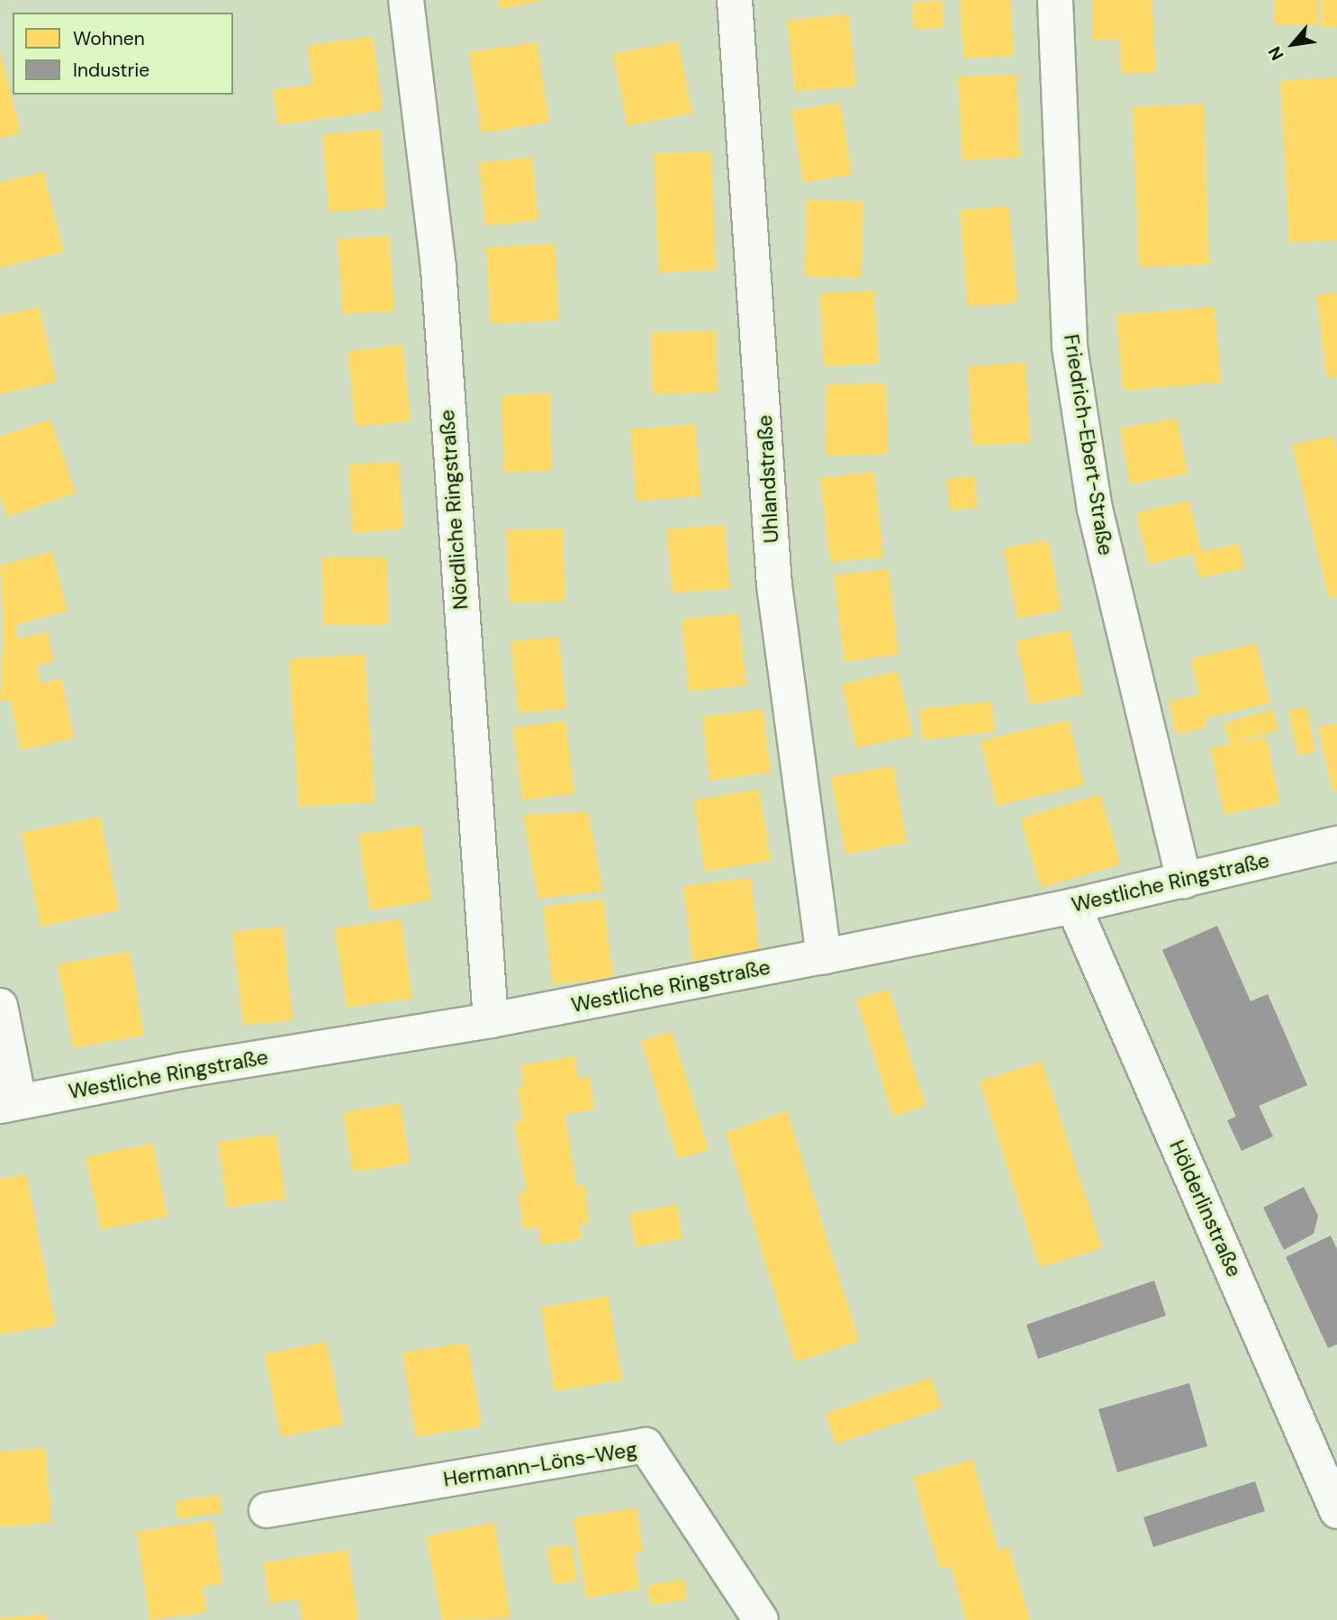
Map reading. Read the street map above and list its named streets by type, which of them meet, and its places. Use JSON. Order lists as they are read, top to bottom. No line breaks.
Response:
{"streets":{"street":["Friedrich-Ebert-Straße","Uhlandstraße","Nördliche Ringstraße","Westliche Ringstraße","Hölderlinstraße","Hermann-Löns-Weg"]},"crossings":[["Friedrich-Ebert-Straße","Westliche Ringstraße"],["Uhlandstraße","Westliche Ringstraße"],["Nördliche Ringstraße","Westliche Ringstraße"],["Westliche Ringstraße","Hölderlinstraße"]],"legend":["Wohnen","Industrie"],"north":"bottom left"}
